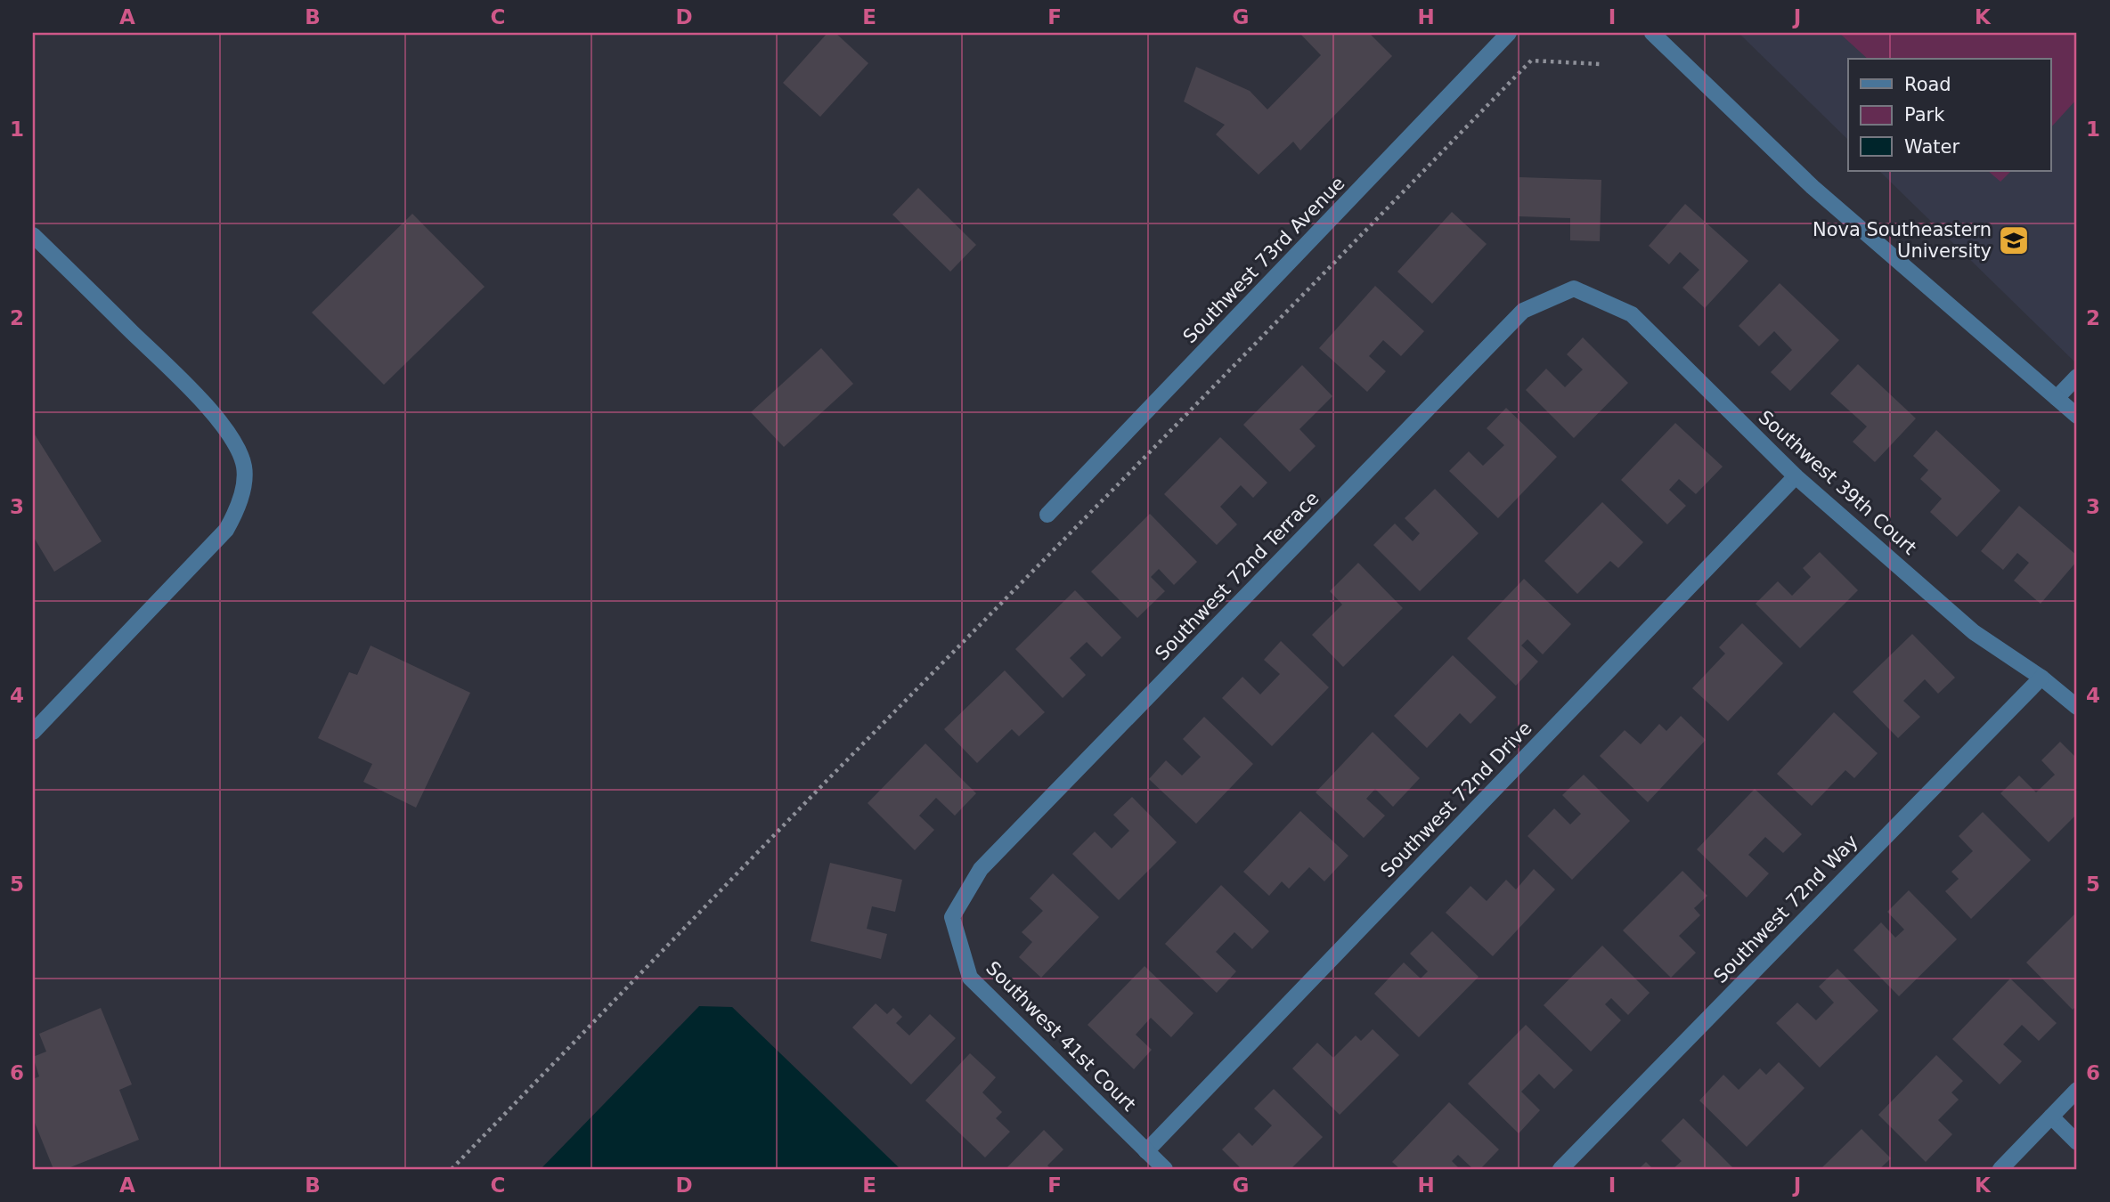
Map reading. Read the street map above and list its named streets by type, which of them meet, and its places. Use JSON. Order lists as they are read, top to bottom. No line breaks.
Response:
{"streets":{"street":["Southwest 73rd Avenue","Southwest 39th Court","Southwest 72nd Terrace","Southwest 72nd Drive","Southwest 72nd Way","Southwest 41st Court"]},"crossings":[["Southwest 39th Court","Southwest 72nd Terrace"],["Southwest 39th Court","Southwest 72nd Drive"],["Southwest 39th Court","Southwest 72nd Way"],["Southwest 72nd Terrace","Southwest 41st Court"],["Southwest 72nd Drive","Southwest 41st Court"]],"places":{"school or university":["Nova Southeastern University"]},"legend":["Road","Park","Water"],"grid":{"columns":["A","B","C","D","E","F","G","H","I","J","K"],"rows":["1","2","3","4","5","6"]}}
